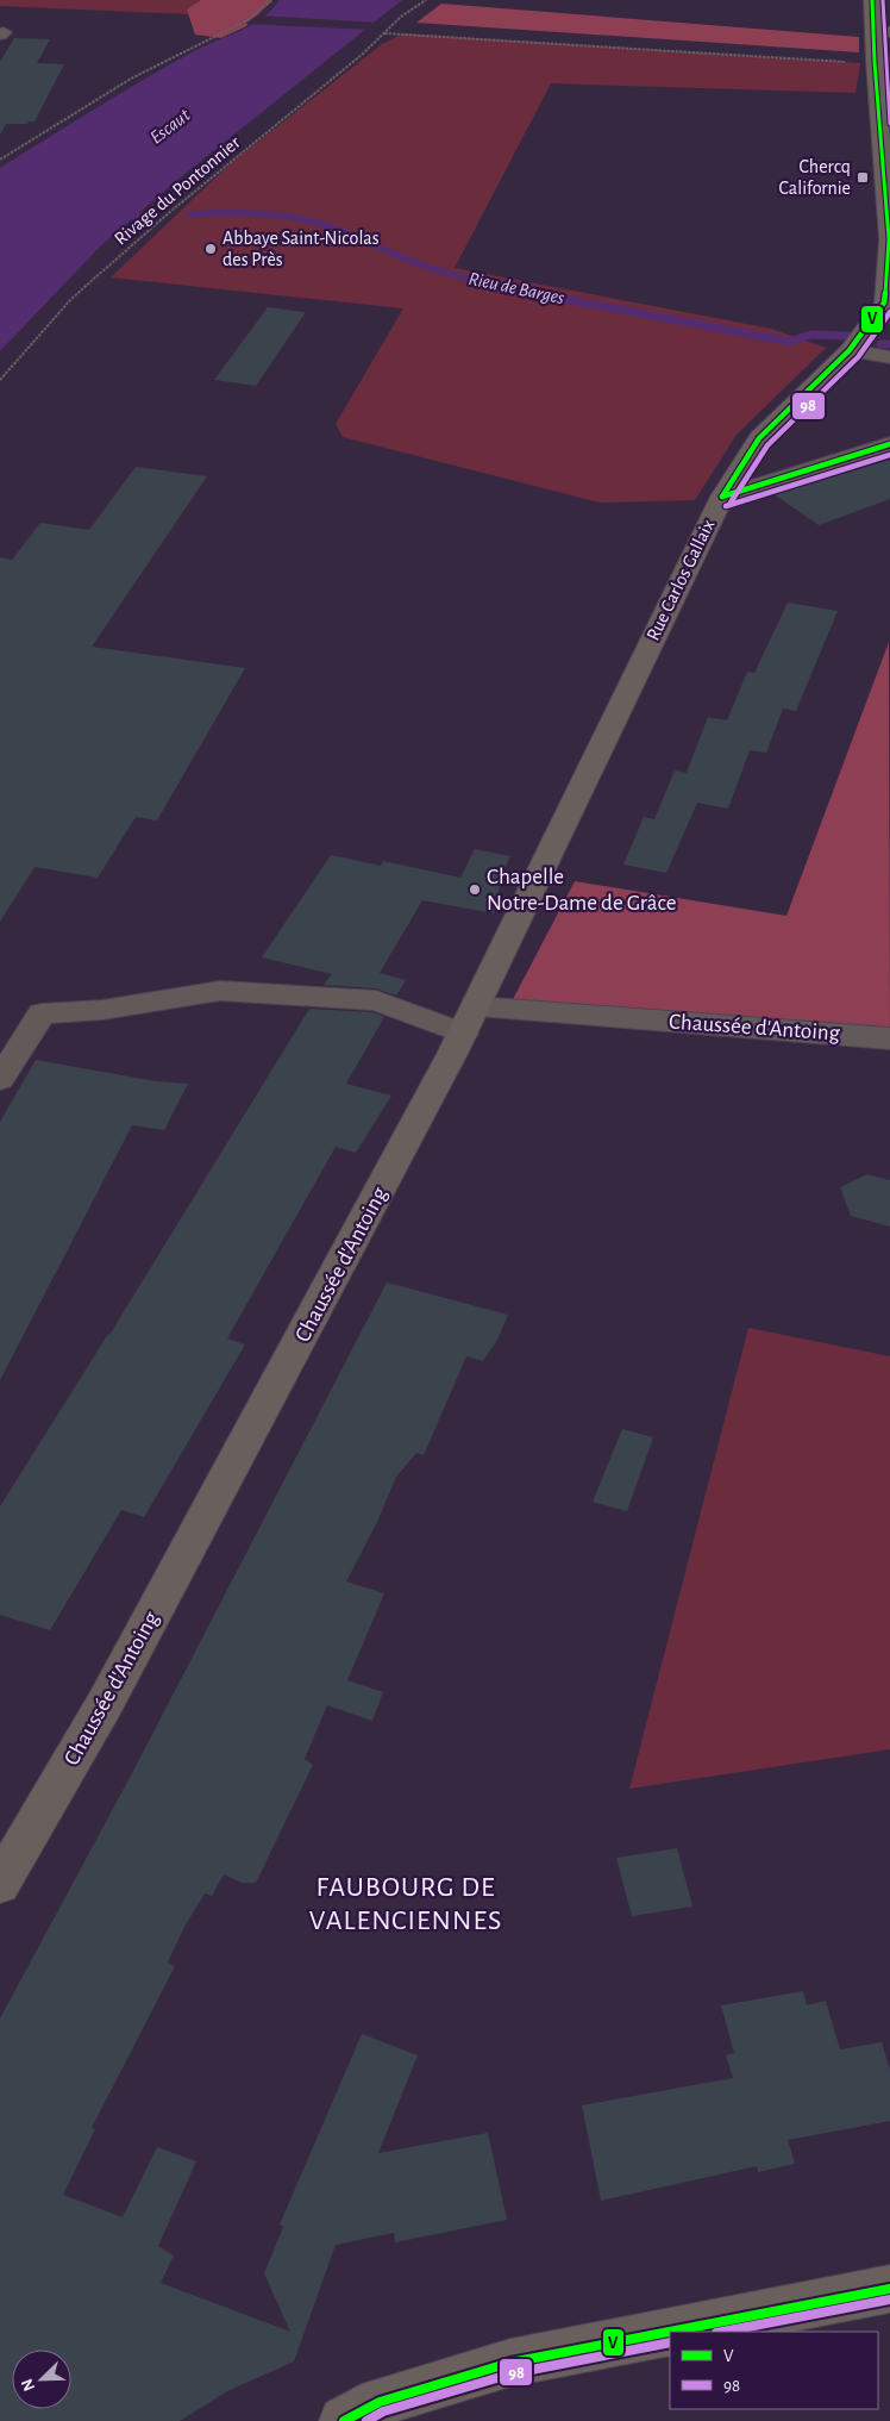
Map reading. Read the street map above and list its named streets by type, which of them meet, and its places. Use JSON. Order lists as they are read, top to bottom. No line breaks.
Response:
{"streets":{"main road":["Rue Carlos Gallaix","Chaussée d'Antoing"],"path":["Rivage du Pontonnier"]},"crossings":[["Rue Carlos Gallaix","Chaussée d'Antoing"]],"districts":["FAUBOURG DE VALENCIENNES"],"water":["Escaut","Rieu de Barges"],"places":{"transit":["Chercq Californie"],"other":["Abbaye Saint-Nicolas des Près","Chapelle Notre-Dame de Grâce"]},"lines":["transit line V","transit line 98"],"legend":["V","98"],"north":"bottom left"}
